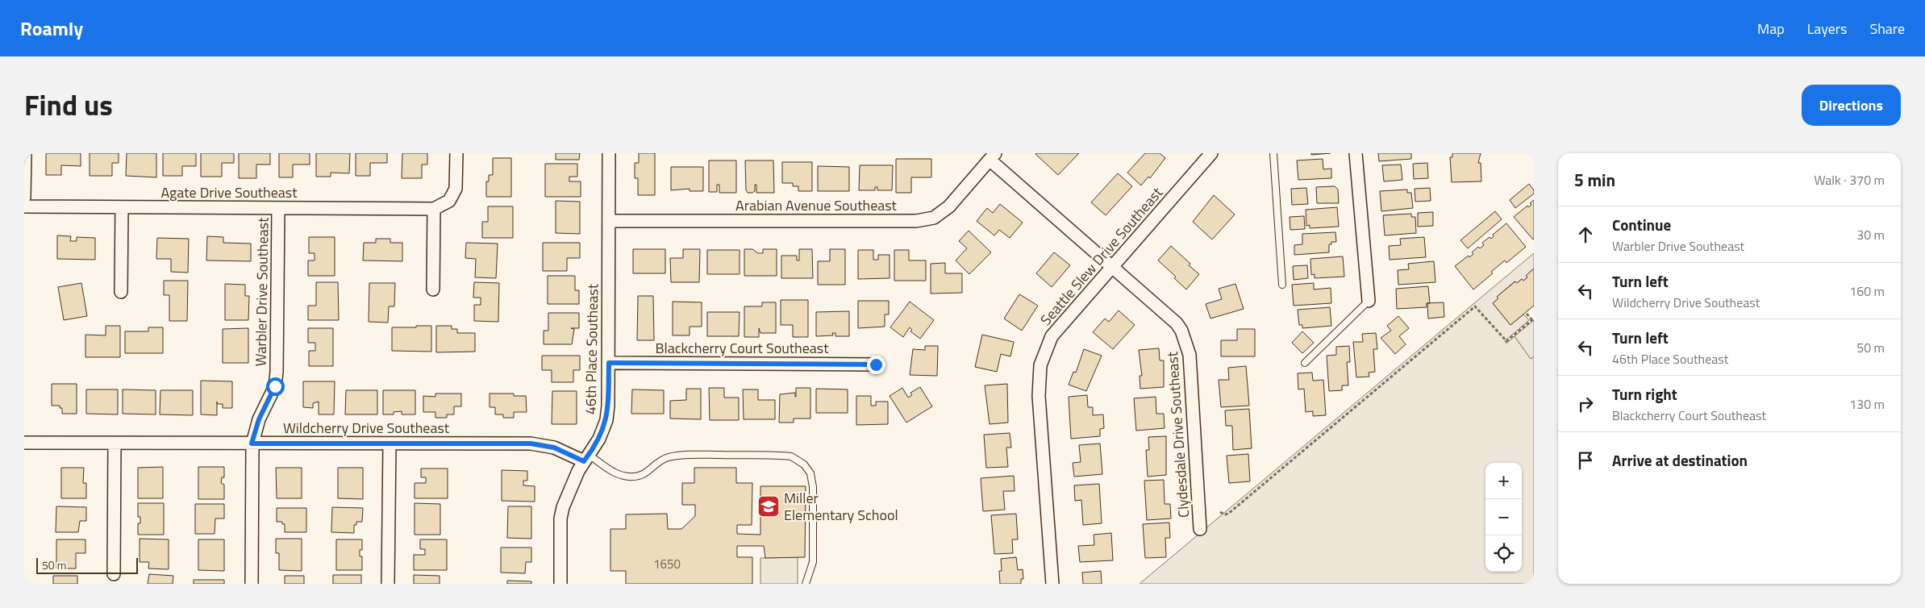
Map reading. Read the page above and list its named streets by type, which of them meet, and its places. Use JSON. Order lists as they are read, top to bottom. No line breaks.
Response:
{"streets":{"street":["Agate Drive Southeast","Arabian Avenue Southeast","Seattle Slew Drive Southeast","Warbler Drive Southeast","Blackcherry Court Southeast","46th Place Southeast","Wildcherry Drive Southeast","Clydesdale Drive Southeast"]},"crossings":[["Agate Drive Southeast","Warbler Drive Southeast"],["Arabian Avenue Southeast","46th Place Southeast"],["Arabian Avenue Southeast","Clydesdale Drive Southeast"],["Seattle Slew Drive Southeast","Clydesdale Drive Southeast"],["Warbler Drive Southeast","Wildcherry Drive Southeast"],["Blackcherry Court Southeast","46th Place Southeast"],["46th Place Southeast","Wildcherry Drive Southeast"]],"places":{"school or university":["Miller Elementary School"]},"house_numbers":["1650"],"scale_bar":"50 m","page":{"header":"Roamly","nav":["Map","Layers","Share"],"title":"Find us","buttons":"Directions","heading":["5 min","Walk · 370 m"],"list":[["Continue","Warbler Drive Southeast","30 m"],["Turn left","Wildcherry Drive Southeast","160 m"],["Turn left","46th Place Southeast","50 m"],["Turn right","Blackcherry Court Southeast","130 m"],"Arrive at destination"],"map_buttons":["+","−"],"scale":"50 m"}}
